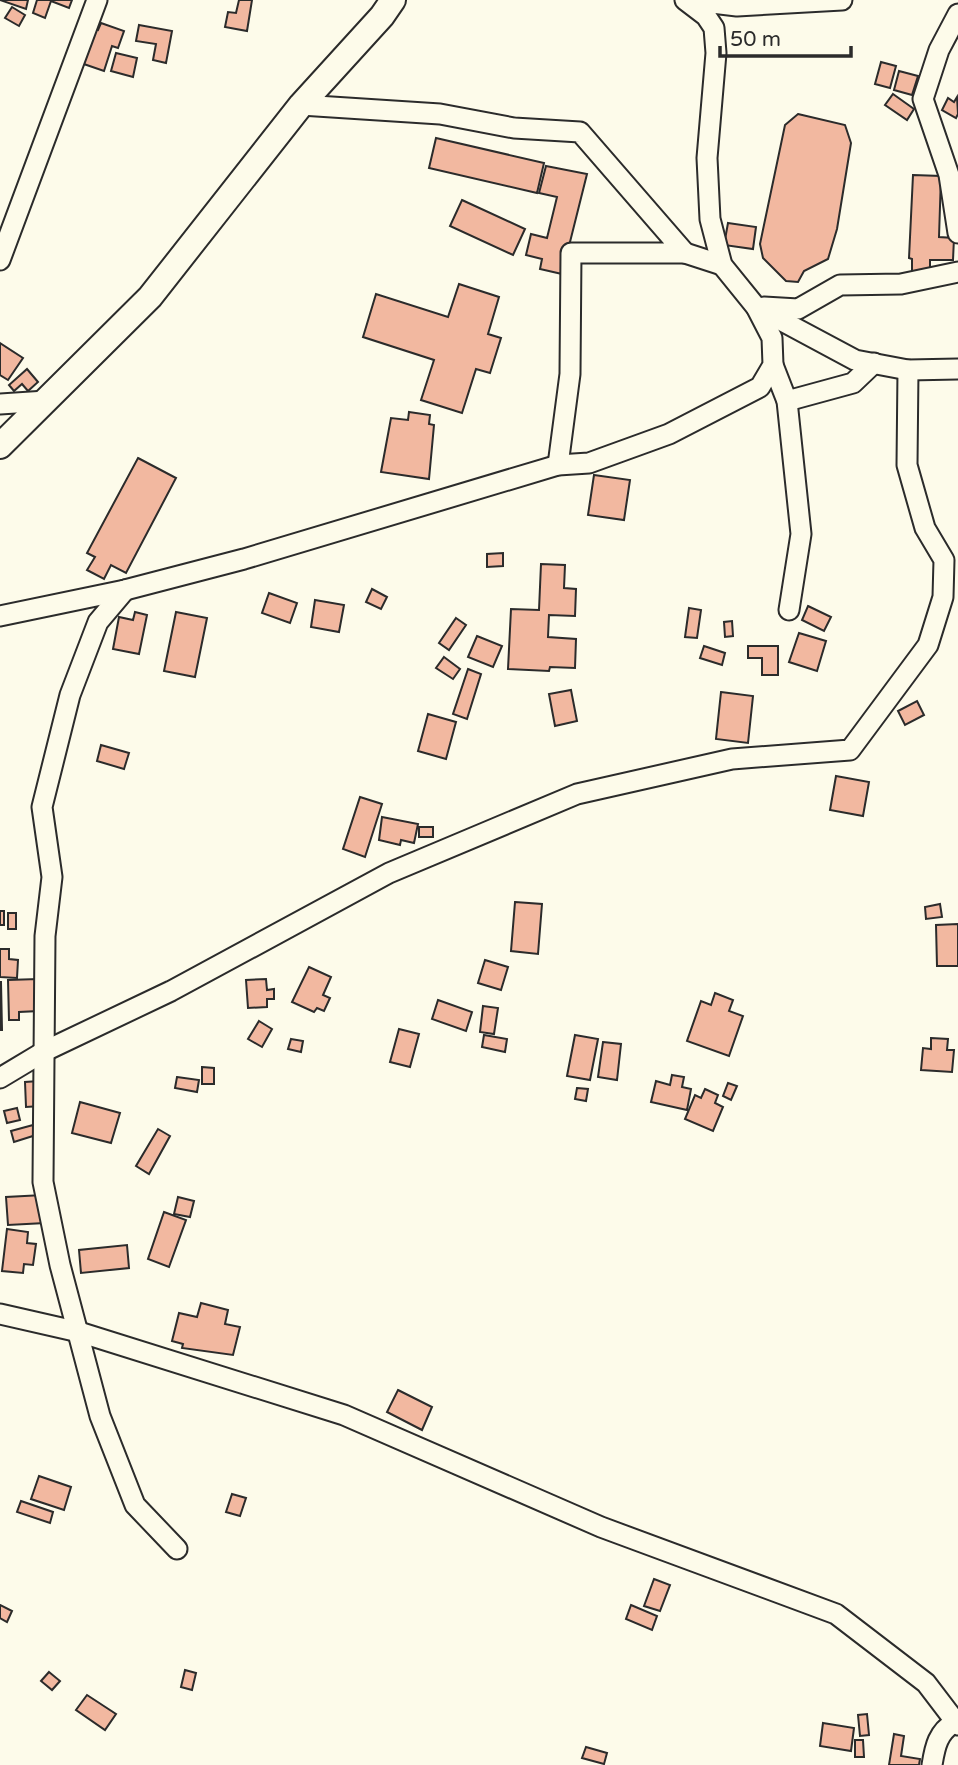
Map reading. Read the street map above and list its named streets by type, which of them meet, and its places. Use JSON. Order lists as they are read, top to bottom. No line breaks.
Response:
{"scale_bar":"50 m"}
